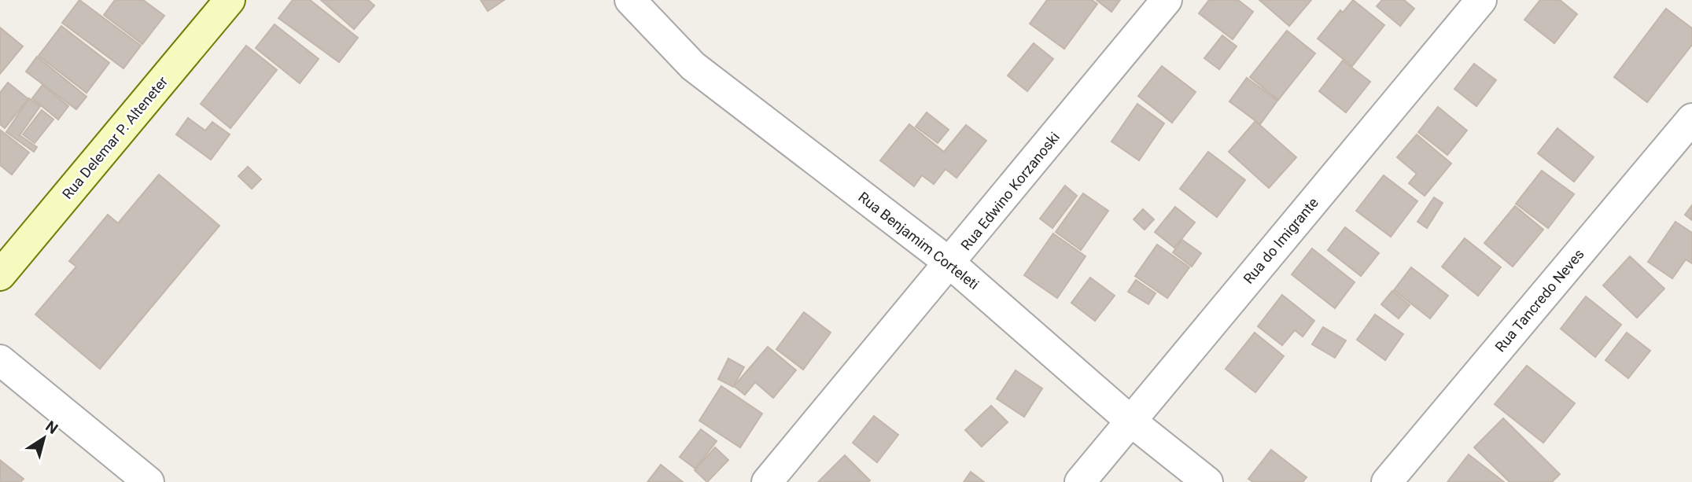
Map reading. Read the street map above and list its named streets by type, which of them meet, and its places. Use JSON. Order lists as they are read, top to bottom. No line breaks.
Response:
{"streets":{"street":["Rua Delemar P. Alteneter","Rua Edwino Korzanoski","Rua Benjamim Corteleti","Rua do Imigrante","Rua Tancredo Neves"]},"crossings":[["Rua Edwino Korzanoski","Rua Benjamim Corteleti"],["Rua Benjamim Corteleti","Rua do Imigrante"]],"north":"top right"}
